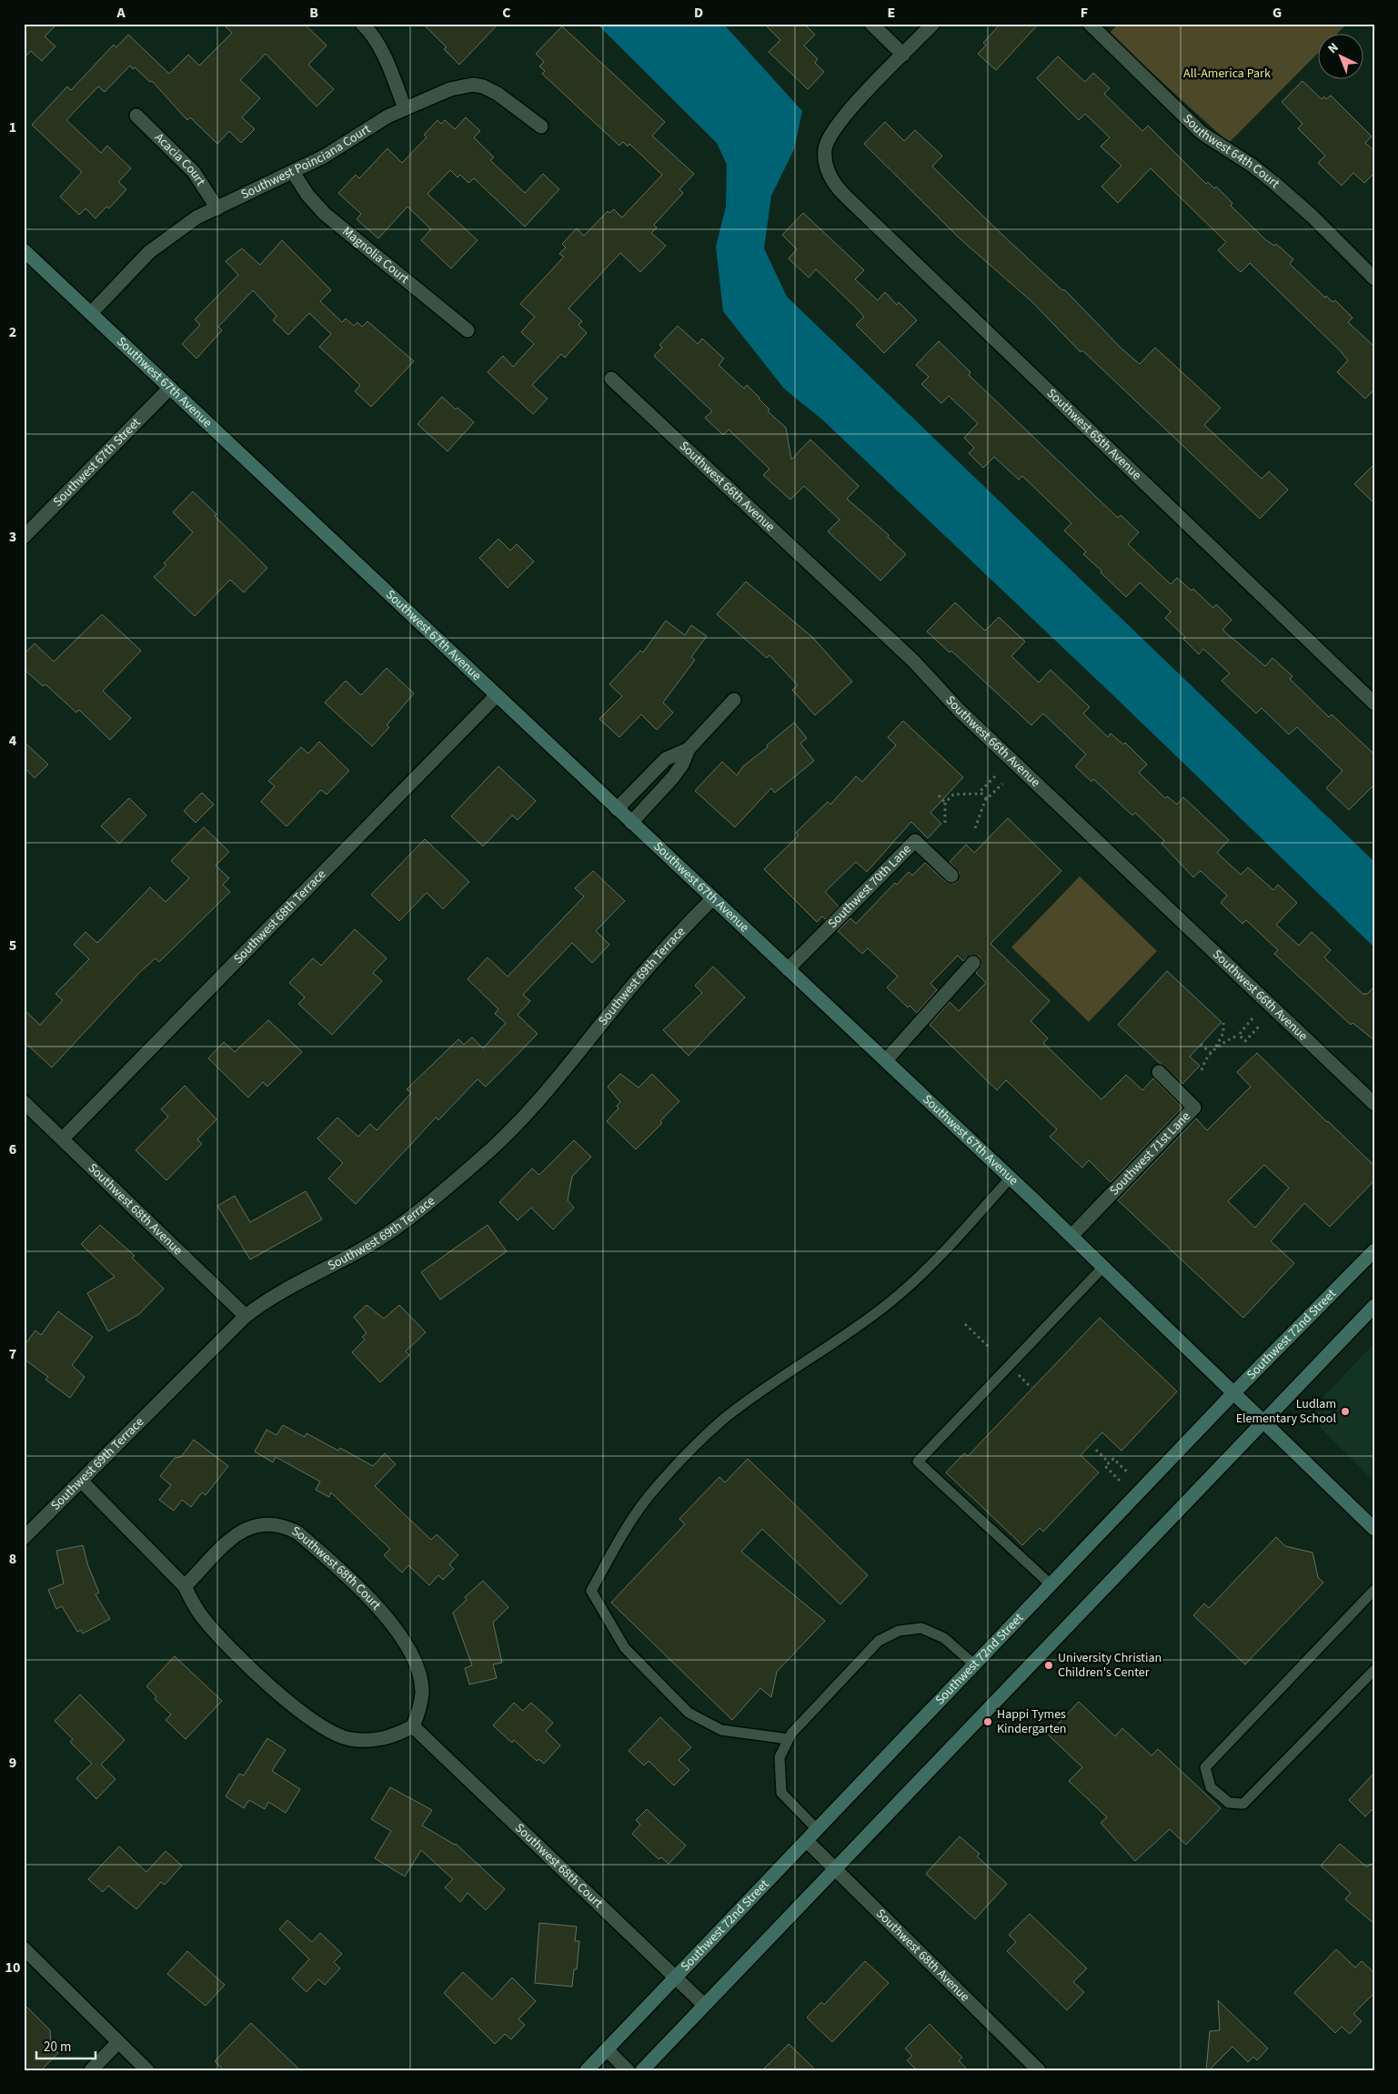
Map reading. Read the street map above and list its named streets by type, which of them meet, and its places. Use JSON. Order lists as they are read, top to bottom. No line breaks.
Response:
{"streets":{"main road":["Southwest 67th Avenue","Southwest 72nd Street"],"street":["Southwest 64th Court","Acacia Court","Southwest Poinciana Court","Magnolia Court","Southwest 65th Avenue","Southwest 67th Street","Southwest 66th Avenue","Southwest 70th Lane","Southwest 68th Terrace","Southwest 69th Terrace","Southwest 71st Lane","Southwest 68th Avenue","Southwest 68th Court"]},"crossings":[["Acacia Court","Southwest Poinciana Court"],["Southwest Poinciana Court","Magnolia Court"],["Southwest Poinciana Court","Southwest 67th Avenue"],["Southwest 67th Avenue","Southwest 67th Street"],["Southwest 67th Avenue","Southwest 70th Lane"],["Southwest 67th Avenue","Southwest 68th Terrace"],["Southwest 67th Avenue","Southwest 69th Terrace"],["Southwest 67th Avenue","Southwest 71st Lane"],["Southwest 67th Avenue","Southwest 72nd Street"],["Southwest 68th Terrace","Southwest 68th Avenue"],["Southwest 69th Terrace","Southwest 68th Avenue"],["Southwest 68th Avenue","Southwest 72nd Street"],["Southwest 72nd Street","Southwest 68th Court"]],"parks":["All-America Park"],"places":["Ludlam Elementary School","University Christian Children's Center","Happi Tymes Kindergarten"],"scale_bar":"20 m","north":"top left","grid":{"columns":["A","B","C","D","E","F","G"],"rows":["1","2","3","4","5","6","7","8","9","10"]}}
